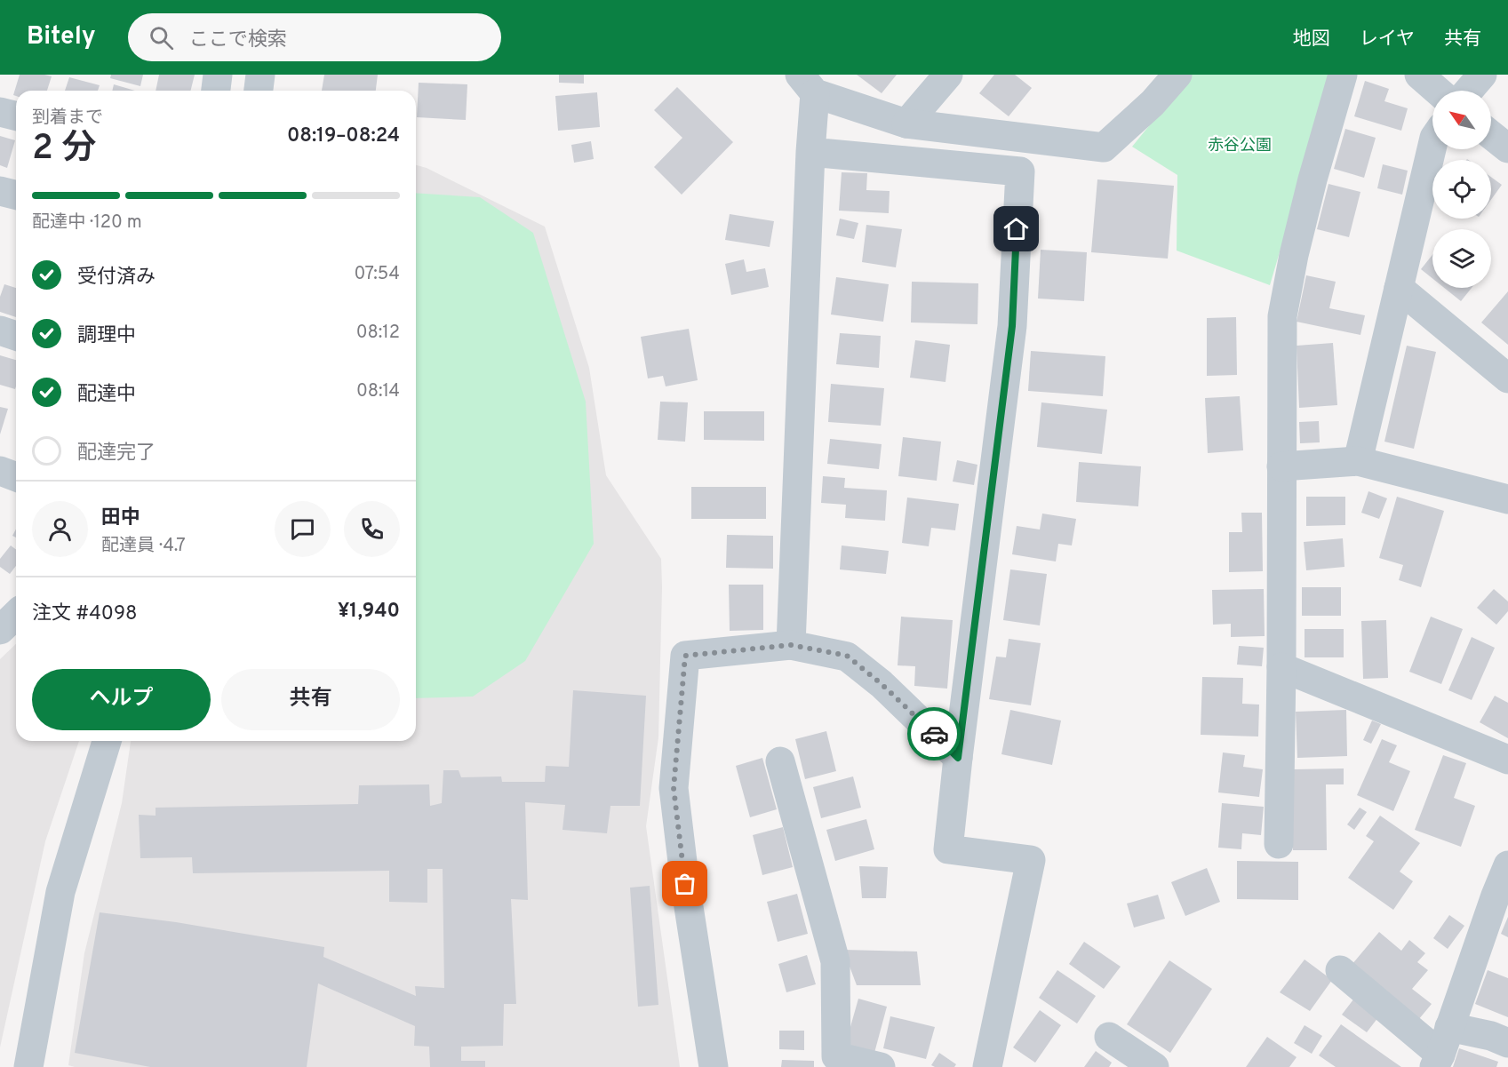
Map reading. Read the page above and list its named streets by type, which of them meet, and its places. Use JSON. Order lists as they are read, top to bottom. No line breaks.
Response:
{"parks":["赤谷公園"],"north":"top left","page":{"header":"Bitely","search":"ここで検索","nav":["地図","レイヤ","共有"],"heading":["2 分","到着まで","08:19–08:24"],"panel":["田中","配達員 · 4.7","注文 #4098","¥1,940"],"bar":"配達中 · 120 m","list":[["受付済み","07:54"],["調理中","08:12"],["配達中","08:14"],"配達完了"],"buttons":["ヘルプ","共有"]}}
